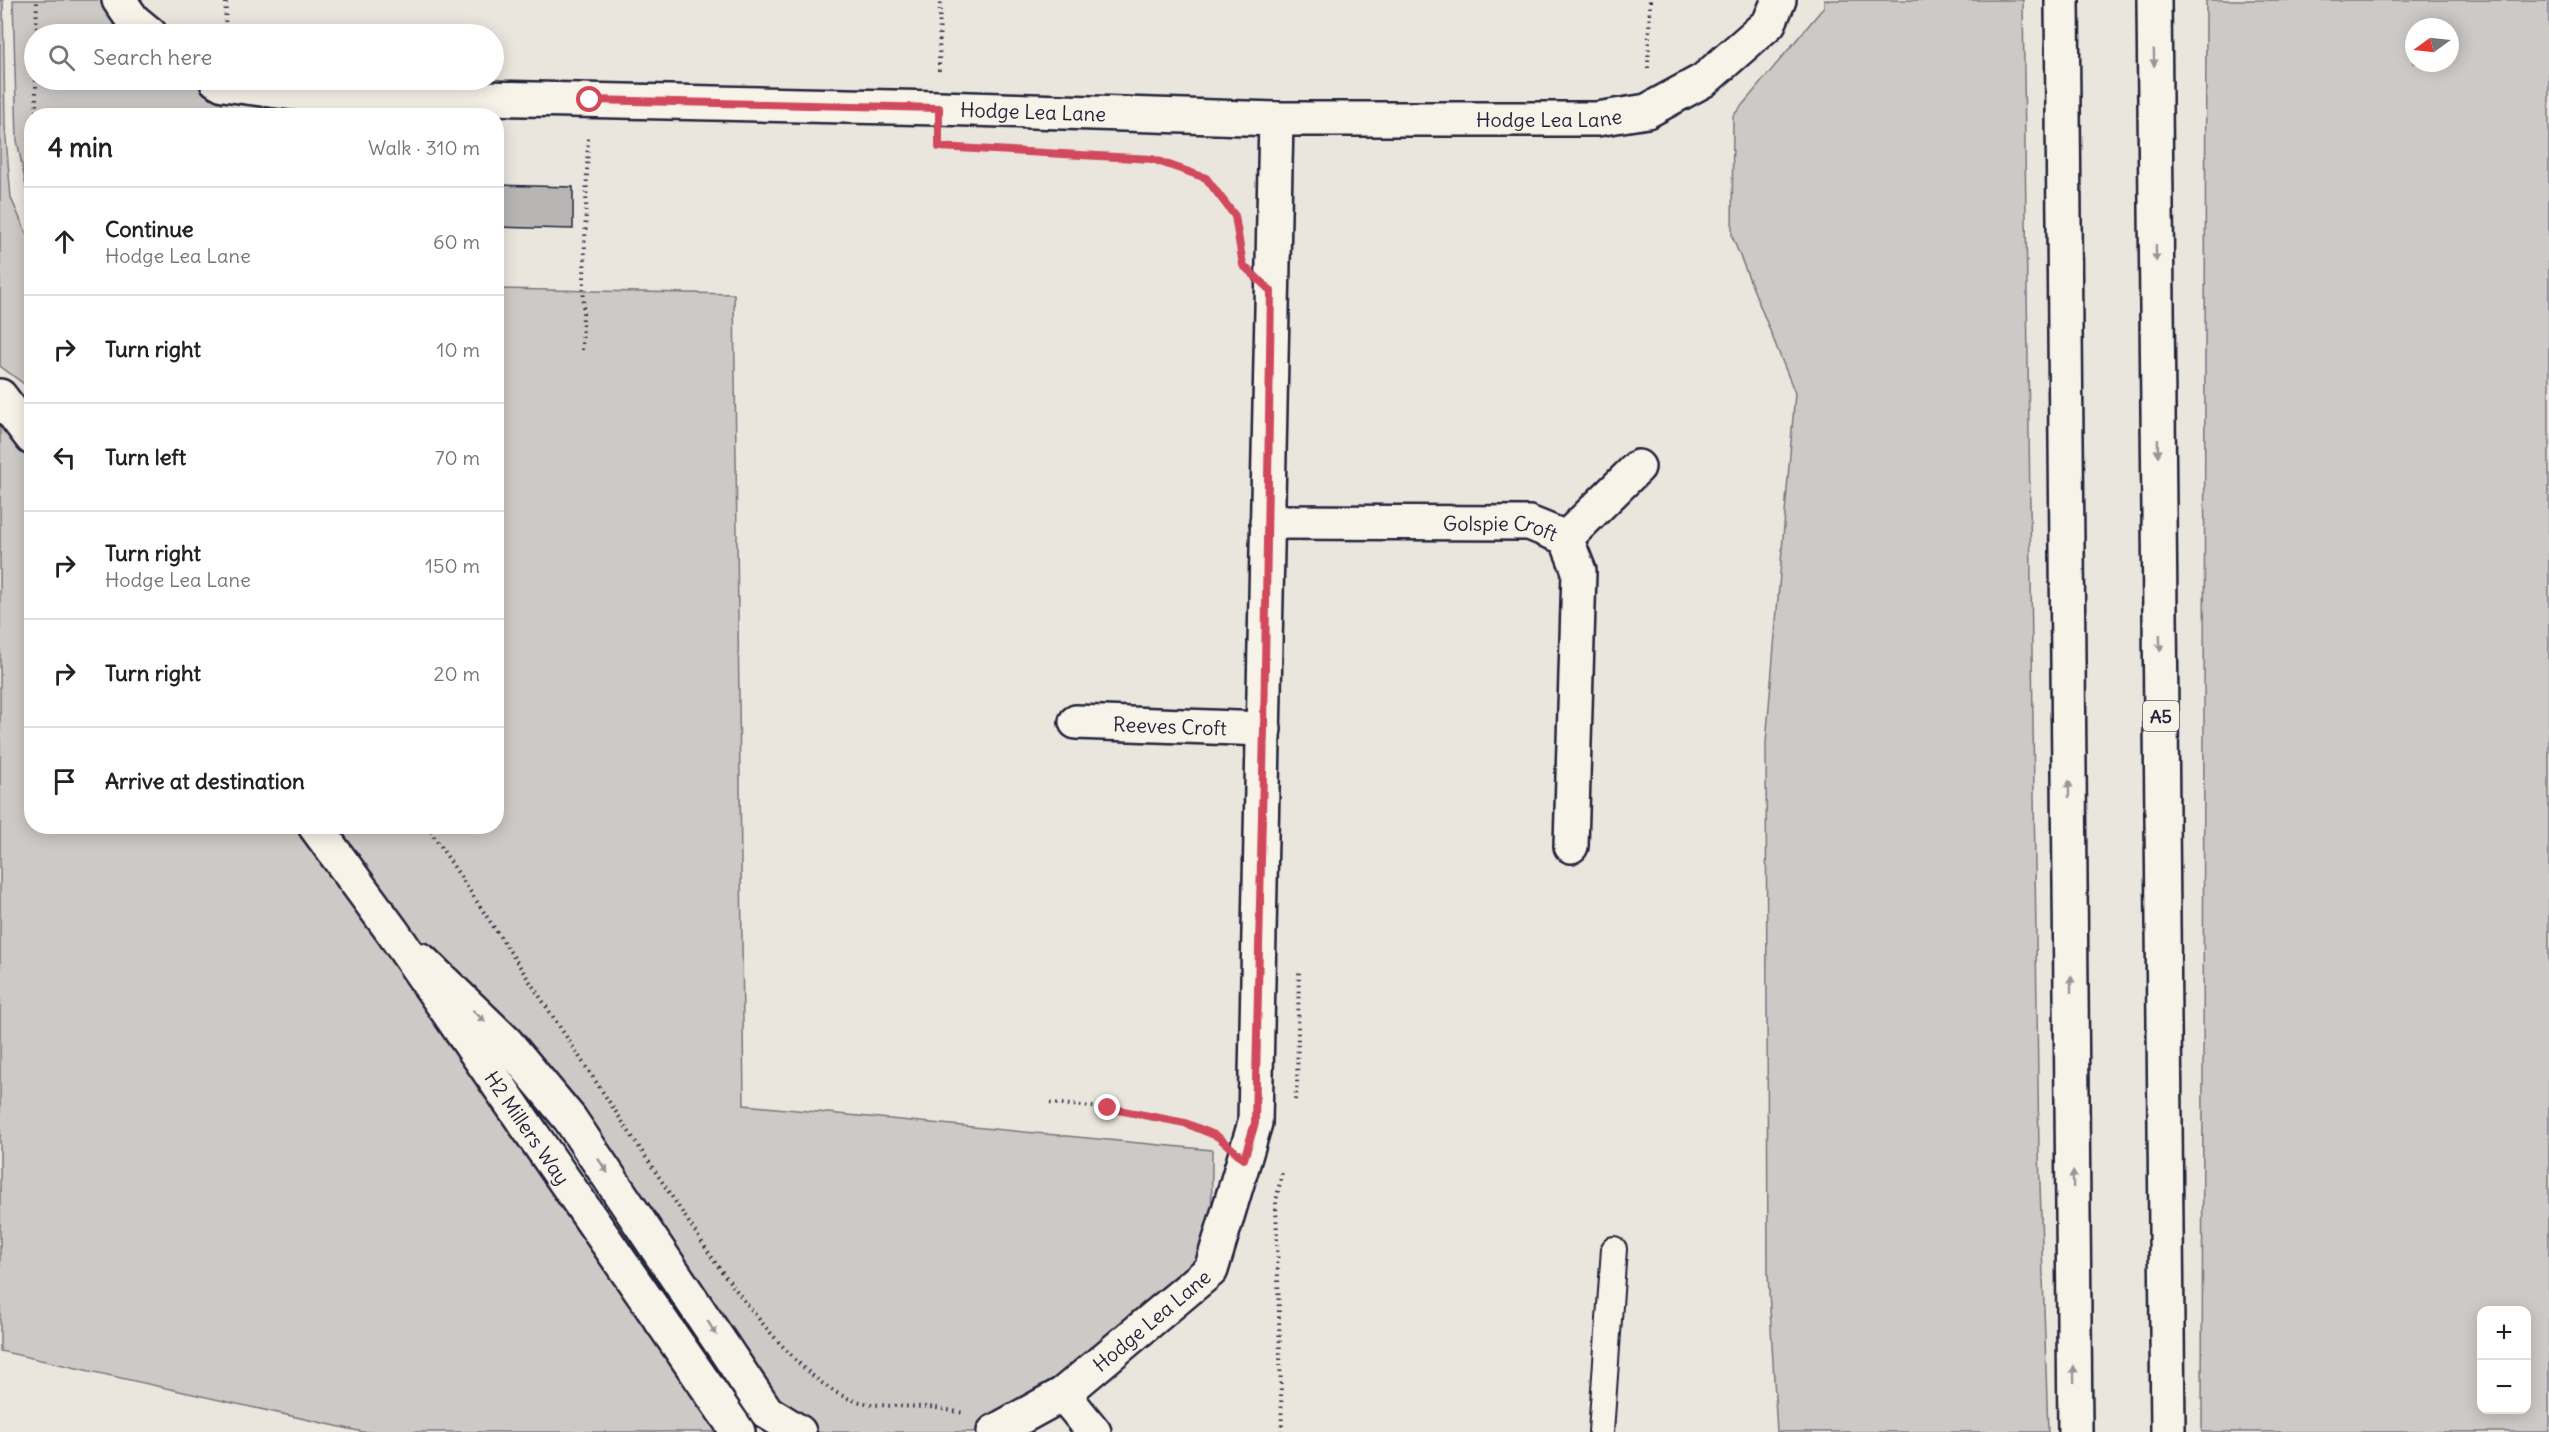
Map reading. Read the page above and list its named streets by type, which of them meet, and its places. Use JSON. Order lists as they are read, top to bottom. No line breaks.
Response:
{"streets":{"main road":["Hodge Lea Lane","Golspie Croft","A5","Reeves Croft","H2 Millers Way"]},"crossings":[["Hodge Lea Lane","Golspie Croft"],["Hodge Lea Lane","Reeves Croft"]],"north":"left","page":{"search":"Search here","heading":["4 min","Walk · 310 m"],"list":[["Continue","Hodge Lea Lane","60 m"],["Turn right","10 m"],["Turn left","70 m"],["Turn right","Hodge Lea Lane","150 m"],["Turn right","20 m"],"Arrive at destination"],"map_buttons":["+","−"]}}
